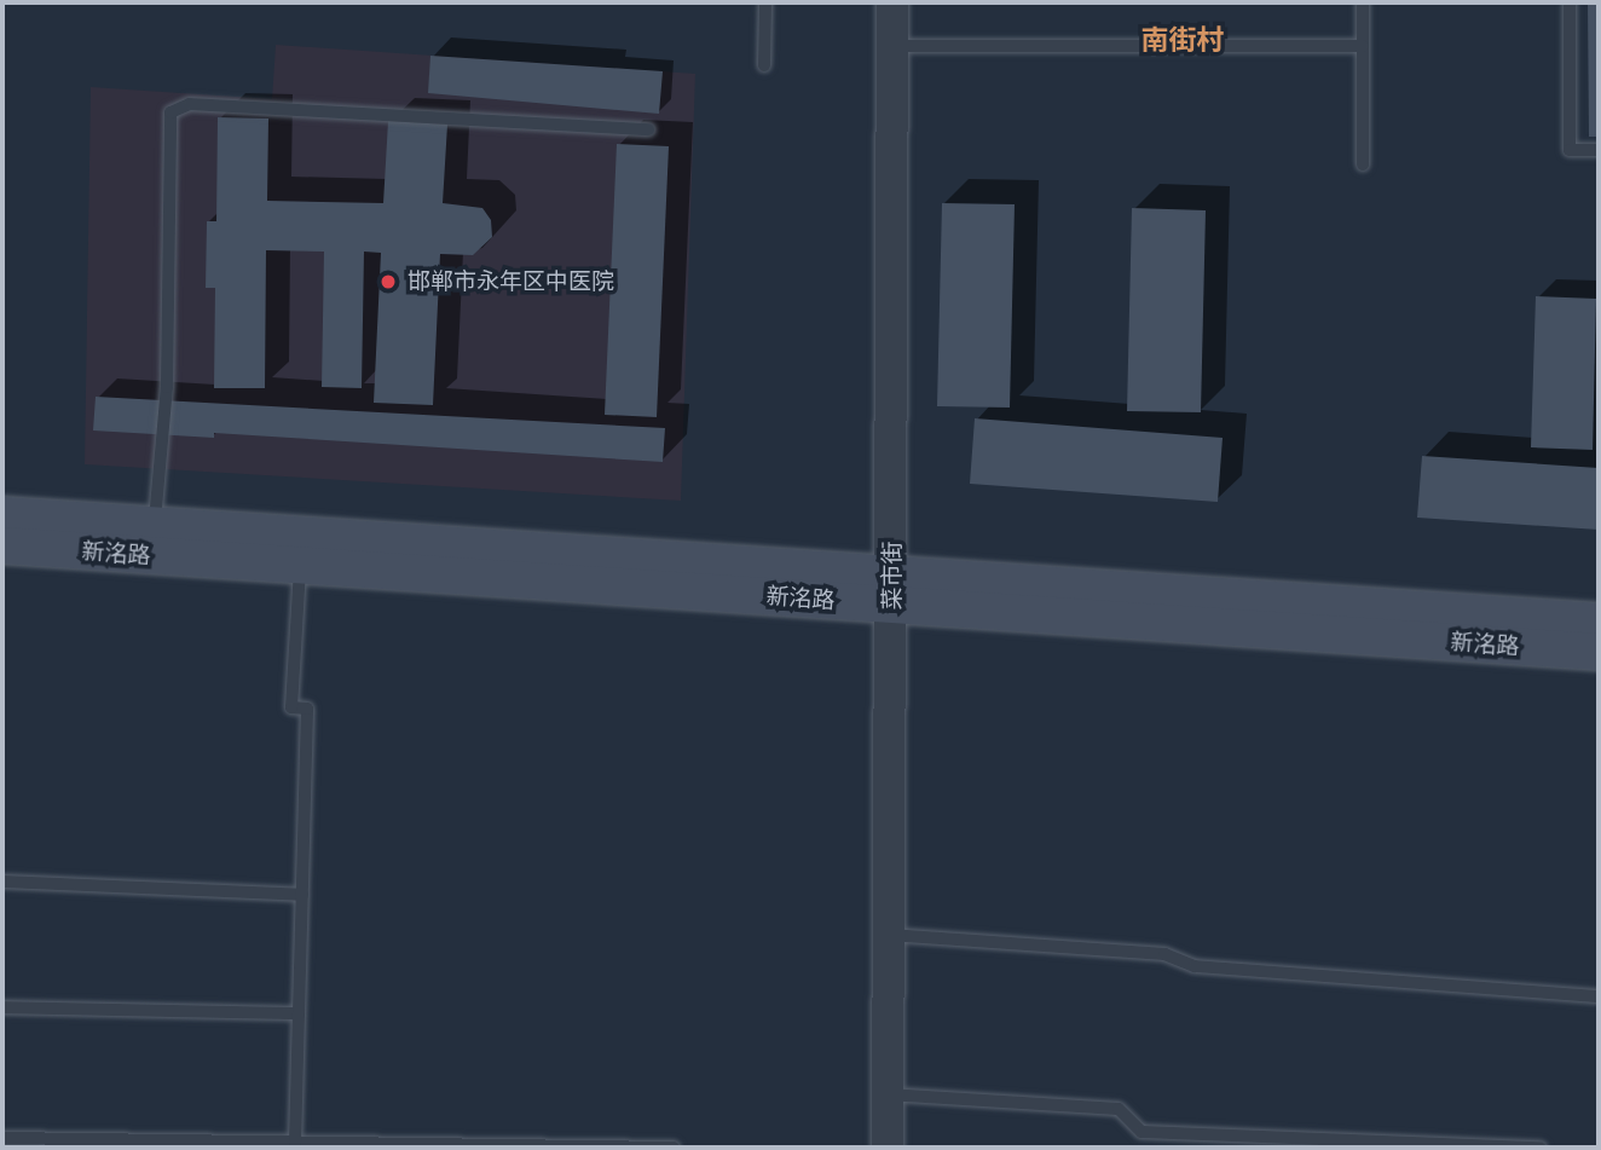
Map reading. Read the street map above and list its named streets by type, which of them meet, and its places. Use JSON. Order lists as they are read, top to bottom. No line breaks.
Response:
{"streets":{"main road":["新洺路"],"street":["菜市街"]},"crossings":[["新洺路","菜市街"]],"districts":["南街村"],"places":["邯郸市永年区中医院"]}
